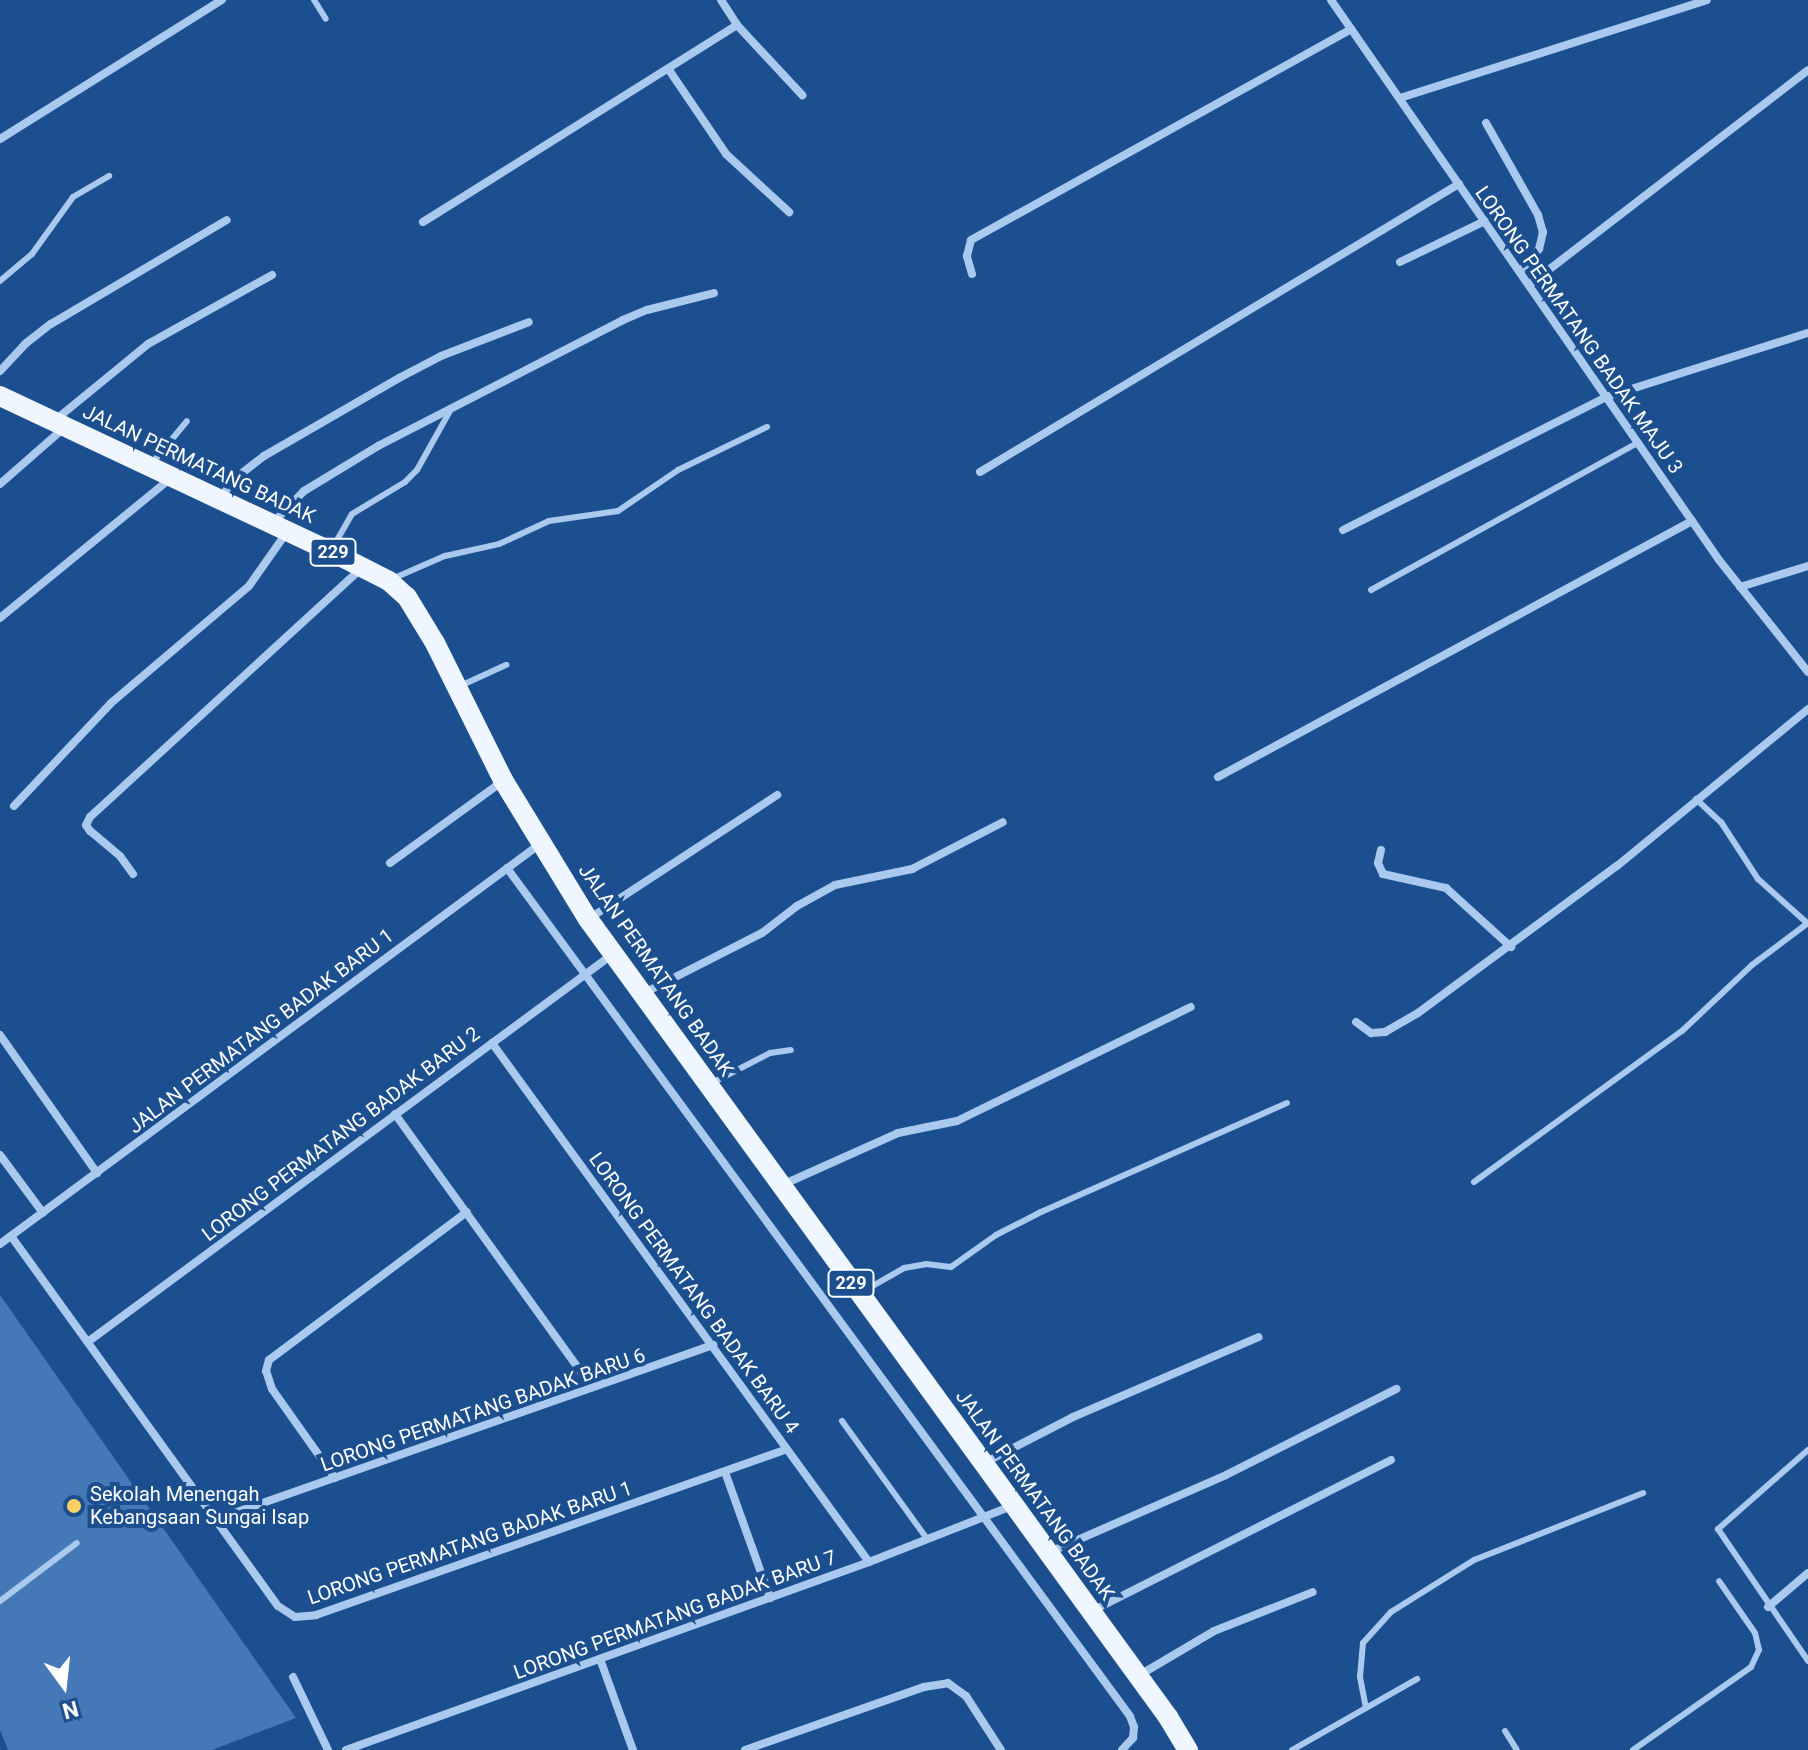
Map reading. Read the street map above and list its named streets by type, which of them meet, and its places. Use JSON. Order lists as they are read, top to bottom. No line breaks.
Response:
{"streets":{"main road":["JALAN PERMATANG BADAK","229"],"street":["LORONG PERMATANG BADAK MAJU 3","JALAN PERMATANG BADAK BARU 1","LORONG PERMATANG BADAK BARU 2","LORONG PERMATANG BADAK BARU 4","LORONG PERMATANG BADAK BARU 6","LORONG PERMATANG BADAK BARU 1","LORONG PERMATANG BADAK BARU 7"]},"crossings":[["JALAN PERMATANG BADAK","JALAN PERMATANG BADAK BARU 1"],["JALAN PERMATANG BADAK","LORONG PERMATANG BADAK BARU 2"],["JALAN PERMATANG BADAK","LORONG PERMATANG BADAK BARU 7"],["JALAN PERMATANG BADAK BARU 1","LORONG PERMATANG BADAK BARU 1"],["LORONG PERMATANG BADAK BARU 2","LORONG PERMATANG BADAK BARU 4"],["LORONG PERMATANG BADAK BARU 2","LORONG PERMATANG BADAK BARU 1"],["LORONG PERMATANG BADAK BARU 4","LORONG PERMATANG BADAK BARU 6"],["LORONG PERMATANG BADAK BARU 4","LORONG PERMATANG BADAK BARU 1"],["LORONG PERMATANG BADAK BARU 4","LORONG PERMATANG BADAK BARU 7"],["LORONG PERMATANG BADAK BARU 6","LORONG PERMATANG BADAK BARU 1"]],"places":["Sekolah Menengah Kebangsaan Sungai Isap"],"north":"bottom"}
